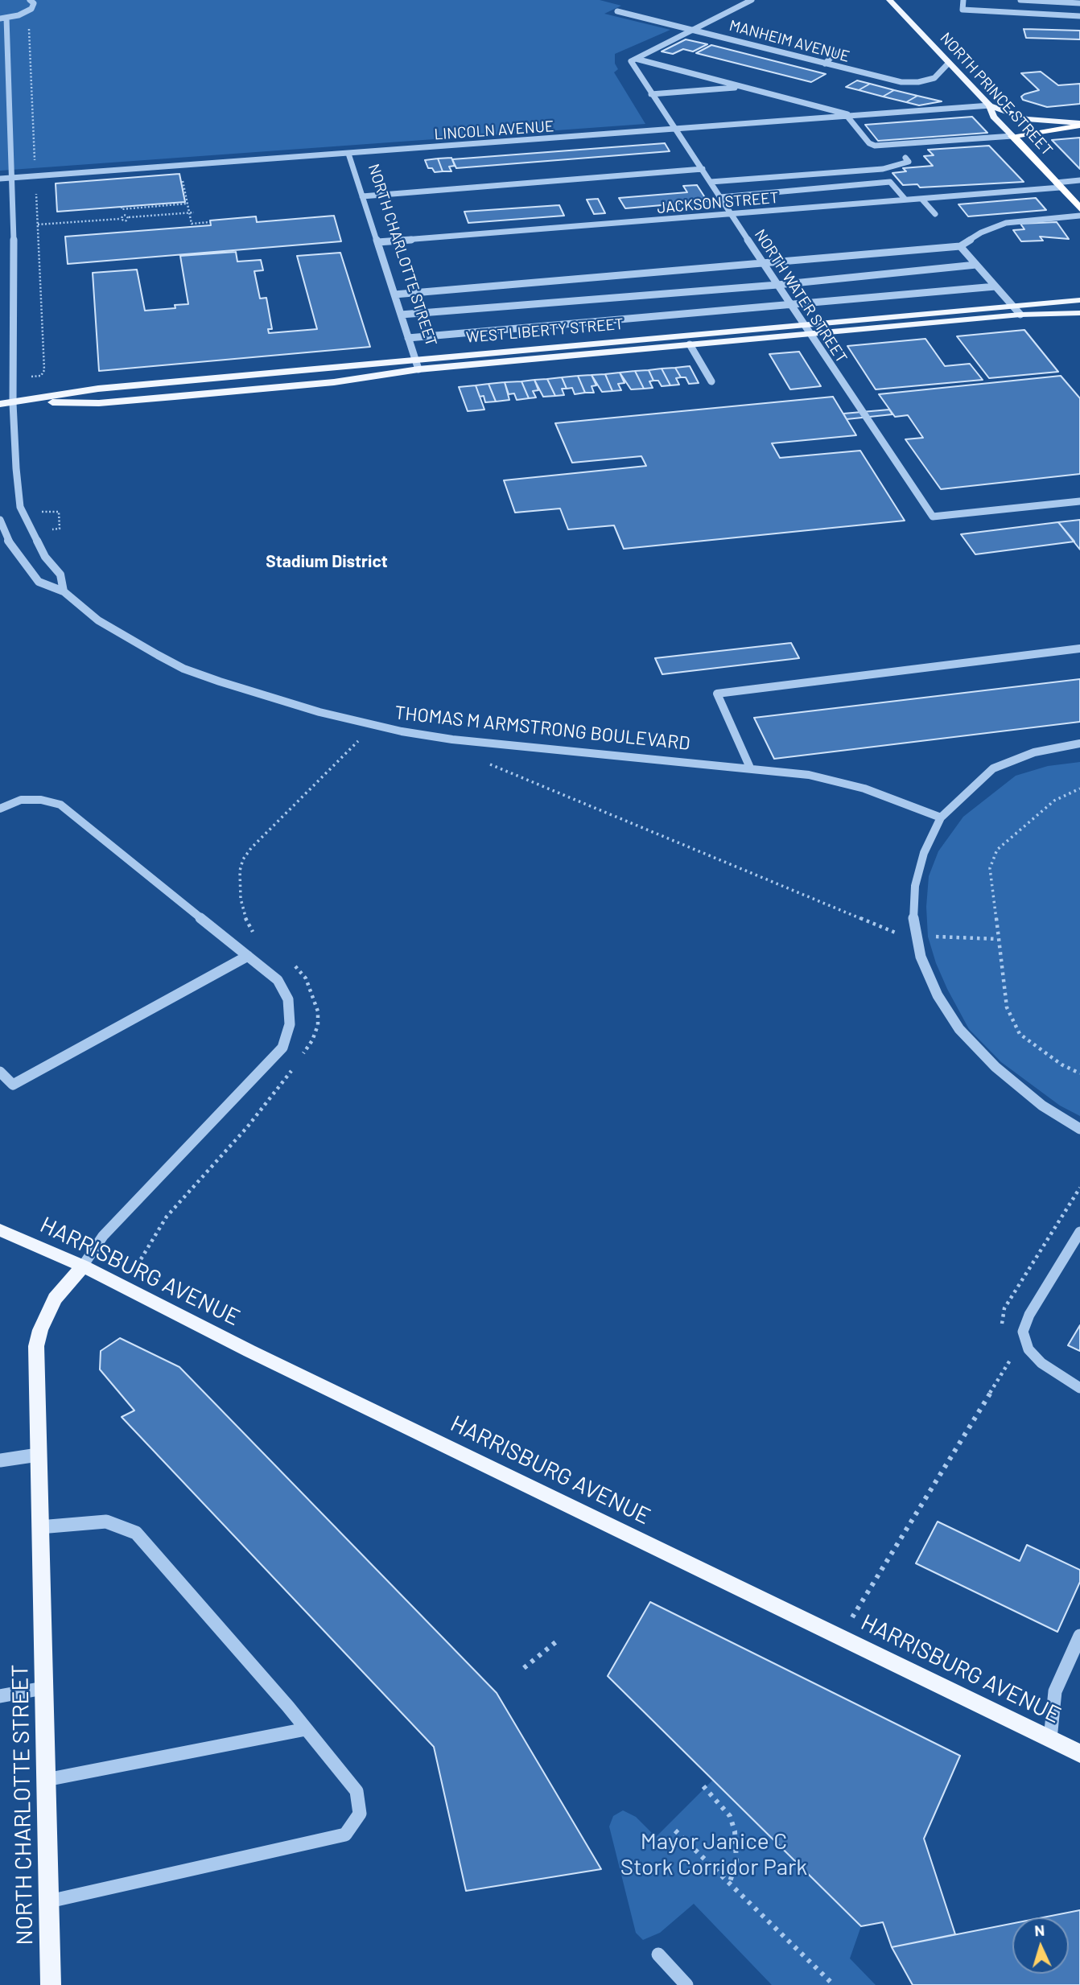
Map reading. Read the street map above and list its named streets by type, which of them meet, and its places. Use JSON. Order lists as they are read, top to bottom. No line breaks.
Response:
{"streets":{"highway":["NORTH PRINCE STREET"],"main road":["NORTH CHARLOTTE STREET","WEST LIBERTY STREET","HARRISBURG AVENUE"],"street":["MANHEIM AVENUE","LINCOLN AVENUE","JACKSON STREET","NORTH WATER STREET","THOMAS M ARMSTRONG BOULEVARD"]},"crossings":[["MANHEIM AVENUE","NORTH PRINCE STREET"],["NORTH PRINCE STREET","LINCOLN AVENUE"],["NORTH PRINCE STREET","JACKSON STREET"],["LINCOLN AVENUE","NORTH CHARLOTTE STREET"],["LINCOLN AVENUE","NORTH WATER STREET"],["LINCOLN AVENUE","THOMAS M ARMSTRONG BOULEVARD"],["JACKSON STREET","NORTH CHARLOTTE STREET"],["JACKSON STREET","NORTH WATER STREET"],["NORTH CHARLOTTE STREET","WEST LIBERTY STREET"],["NORTH CHARLOTTE STREET","HARRISBURG AVENUE"],["NORTH WATER STREET","WEST LIBERTY STREET"],["WEST LIBERTY STREET","THOMAS M ARMSTRONG BOULEVARD"]],"districts":["Stadium District"],"parks":["Mayor Janice C Stork Corridor Park"],"north":"top"}
